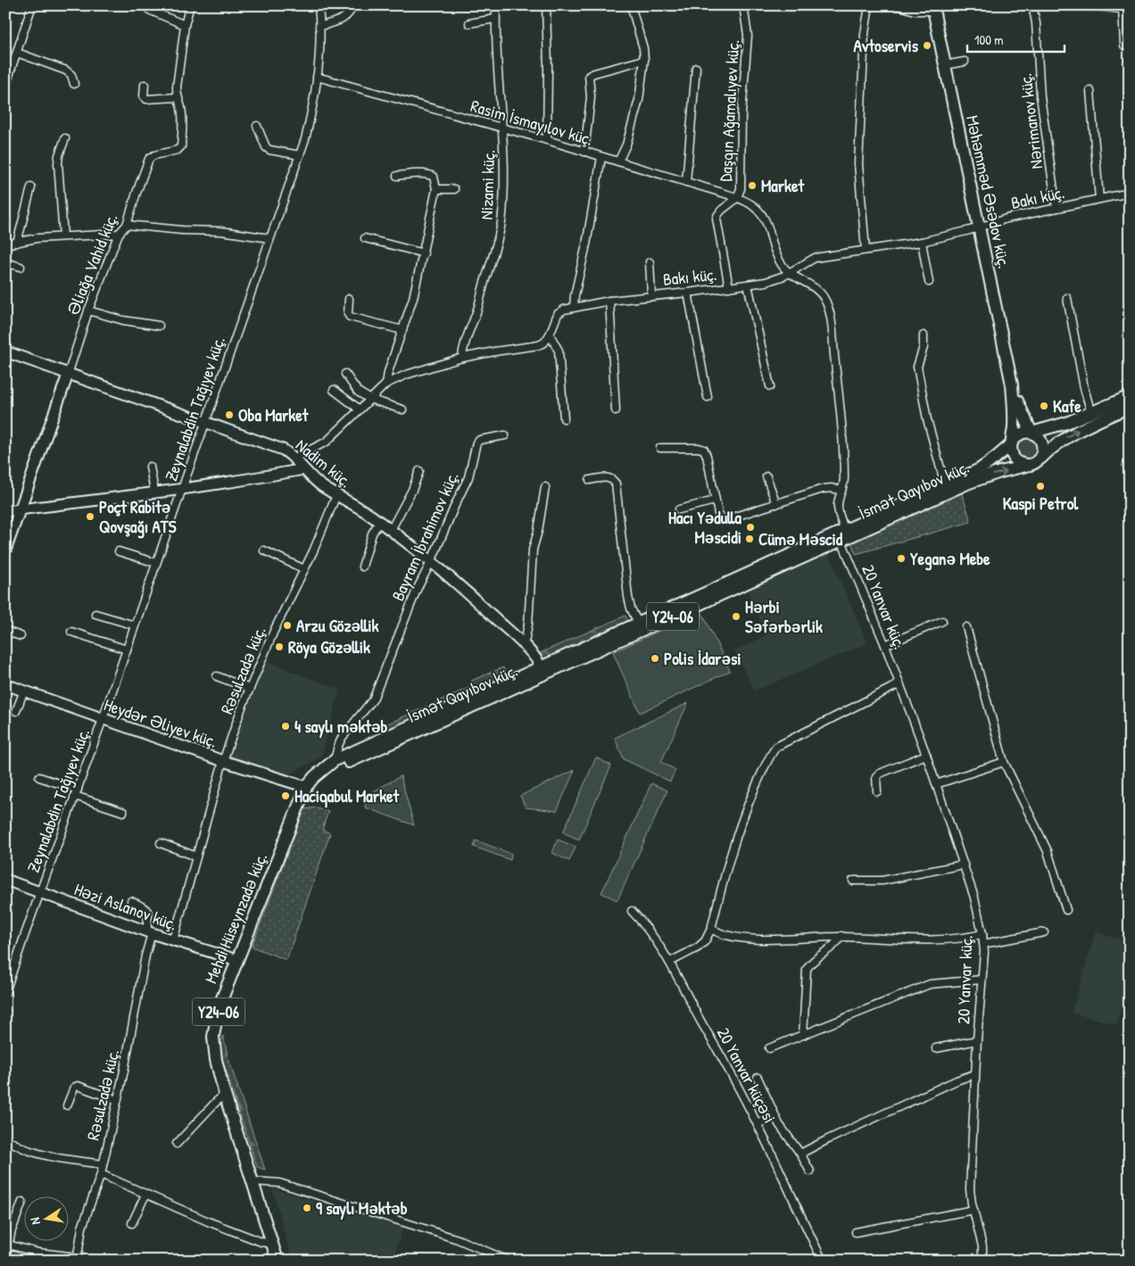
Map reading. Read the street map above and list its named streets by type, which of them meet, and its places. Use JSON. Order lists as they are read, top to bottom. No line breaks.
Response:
{"streets":{"main road":["Məhəmməd Əsədov küç.","Əliağa Vahid küç.","Nadim küç.","İsmət Qayıbov küç.","Y24-06","Heydər Əliyev küç.","Həzi Aslanov küç.","Mehdi Hüseynzadə küç."],"street":["Daşqın Ağamalıyev küç.","Nərimanov küç.","Rasim İsmayılov küç.","Nizami küç.","Bakı küç.","Zeynalabdin Tağıyev küç.","Bayram İbrahimov küç.","20 Yanvar küç.","Rəsulzadə küç.","20 Yanvar küçəsi"]},"crossings":[["Daşqın Ağamalıyev küç.","Rasim İsmayılov küç."],["Daşqın Ağamalıyev küç.","Bakı küç."],["Daşqın Ağamalıyev küç.","İsmət Qayıbov küç."],["Nərimanov küç.","Bakı küç."],["Rasim İsmayılov küç.","Nizami küç."],["Rasim İsmayılov küç.","Zeynalabdin Tağıyev küç."],["Rasim İsmayılov küç.","İsmət Qayıbov küç."],["Məhəmməd Əsədov küç.","Bakı küç."],["Bakı küç.","İsmət Qayıbov küç."],["Əliağa Vahid küç.","Nadim küç."],["Zeynalabdin Tağıyev küç.","Nadim küç."],["Zeynalabdin Tağıyev küç.","Heydər Əliyev küç."],["Zeynalabdin Tağıyev küç.","Həzi Aslanov küç."],["Nadim küç.","İsmət Qayıbov küç."],["Nadim küç.","Bayram İbrahimov küç."],["Nadim küç.","Rəsulzadə küç."],["İsmət Qayıbov küç.","Bayram İbrahimov küç."],["İsmət Qayıbov küç.","20 Yanvar küç."],["İsmət Qayıbov küç.","Mehdi Hüseynzadə küç."],["Rəsulzadə küç.","Heydər Əliyev küç."],["Rəsulzadə küç.","Həzi Aslanov küç."],["Heydər Əliyev küç.","Mehdi Hüseynzadə küç."],["Həzi Aslanov küç.","Mehdi Hüseynzadə küç."]],"places":["Avtoservis","Market","Kafe","Oba Market","Kaspi Petrol","Poçt Rabitə Qovşağı ATS","Hacı Yədulla Məscidi","Cümə Məscid","Yeganə Mebe","Hərbi Səfərbərlik","Arzu Gözəllik","Röya Gözəllik","Polis İdarəsi","4 saylı məktəb","Haciqabul Market","9 saylı Məktəb"],"scale_bar":"100 m","north":"left"}
